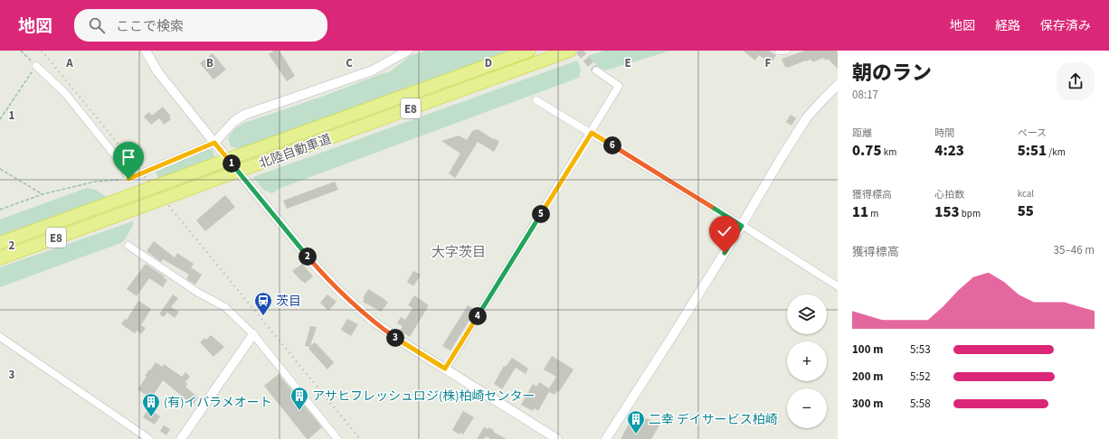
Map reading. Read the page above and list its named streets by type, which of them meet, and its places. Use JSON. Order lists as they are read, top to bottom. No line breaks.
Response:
{"streets":{"highway":["E8","北陸自動車道"]},"districts":["大字茨目"],"places":{"station":["茨目"],"building":["アサヒフレッシュロジ(株)柏崎センター","(有)イバラメオート","二幸 デイサービス柏崎"]},"page":{"header":"地図","search":"ここで検索","nav":["地図","経路","保存済み"],"heading":["朝のラン","08:17"],"stats":[["距離","0.75 km"],["時間","4:23"],["ペース","5:51 /km"],["獲得標高","11 m"],["心拍数","153 bpm"],["kcal","55"]],"pins":["6","1","5","2","4","3"],"chart":["獲得標高","35–46 m"],"map_buttons":["+","−"],"list":[{"name":"100 m","note":"5:53"},{"name":"200 m","note":"5:52"},{"name":"300 m","note":"5:58"}]},"grid":{"columns":["A","B","C","D","E","F"],"rows":["1","2","3"]}}
